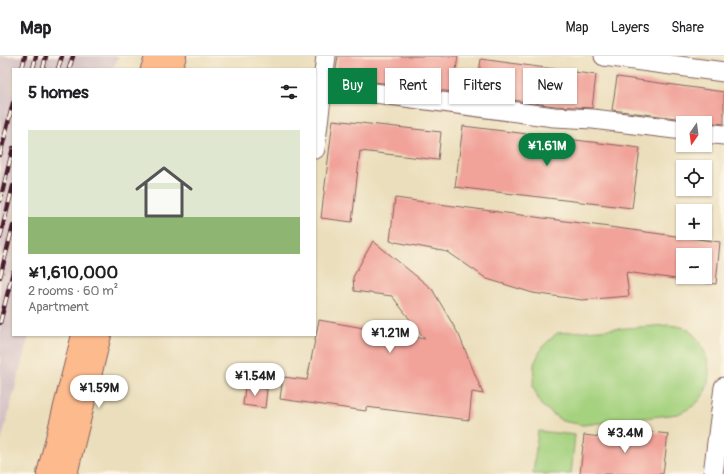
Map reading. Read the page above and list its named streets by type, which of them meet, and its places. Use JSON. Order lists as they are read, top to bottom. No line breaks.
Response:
{"north":"bottom","page":{"header":"Map","nav":["Map","Layers","Share"],"chip":["Buy","Rent","Filters","New"],"heading":"5 homes","map_buttons":["+","−"],"list":[{"name":"¥1,610,000","note":"2 rooms · 60 m² · Apartment"}],"price":["¥1.61M","¥1.21M","¥1.54M","¥1.59M","¥3.4M"]}}
